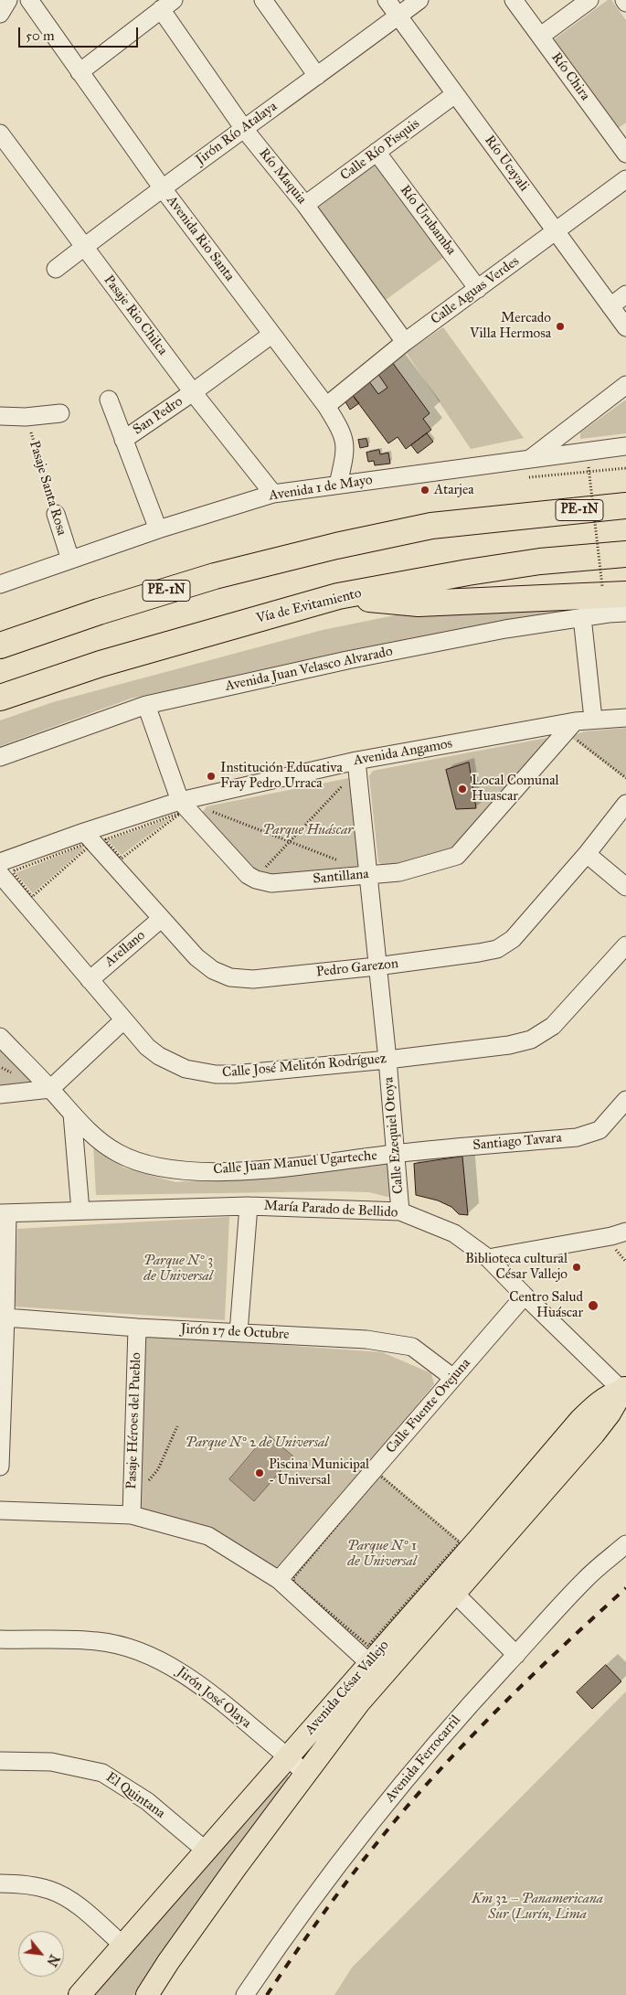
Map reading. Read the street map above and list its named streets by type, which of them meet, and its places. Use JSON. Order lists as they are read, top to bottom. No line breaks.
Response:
{"streets":{"highway":["PE-1N","Vía de Evitamiento"],"main road":["Avenida César Vallejo"],"street":["Río Chira","Jirón Río Atalaya","Calle Río Pisquis","Río Ucayali","Río Maquia","Río Urubamba","Avenida Rio Santa","Calle Aguas Verdes","Pasaje Rio Chilca","San Pedro","Pasaje Santa Rosa","Avenida 1 de Mayo","Avenida Juan Velasco Alvarado","Avenida Angamos","Santillana","Arellano","Pedro Garezon","Calle José Melitón Rodríguez","Calle Ezequiel Otoya","Santiago Tavara","Calle Juan Manuel Ugarteche","María Parado de Bellido","Jirón 17 de Octubre","Calle Fuente Ovejuna","Pasaje Héroes del Pueblo","Jirón José Olaya","Avenida Ferrocarril","El Quintana"]},"crossings":[["Jirón Río Atalaya","Río Ucayali"],["Jirón Río Atalaya","Río Maquia"],["Jirón Río Atalaya","Avenida Rio Santa"],["Jirón Río Atalaya","Pasaje Rio Chilca"],["Calle Río Pisquis","Río Ucayali"],["Calle Río Pisquis","Río Maquia"],["Calle Río Pisquis","Río Urubamba"],["Río Ucayali","Calle Aguas Verdes"],["Río Maquia","Calle Aguas Verdes"],["Río Urubamba","Calle Aguas Verdes"],["Avenida Rio Santa","Calle Aguas Verdes"],["Avenida Rio Santa","San Pedro"],["Avenida Rio Santa","Avenida 1 de Mayo"],["Pasaje Rio Chilca","San Pedro"],["Pasaje Rio Chilca","Avenida 1 de Mayo"],["San Pedro","Avenida 1 de Mayo"],["Pasaje Santa Rosa","Avenida 1 de Mayo"],["Avenida Juan Velasco Alvarado","Santillana"],["Avenida Angamos","Santillana"],["Avenida Angamos","Pedro Garezon"],["Avenida Angamos","Calle Ezequiel Otoya"],["Santillana","Calle Ezequiel Otoya"],["Arellano","Pedro Garezon"],["Arellano","Calle José Melitón Rodríguez"],["Pedro Garezon","Calle Ezequiel Otoya"],["Calle José Melitón Rodríguez","Calle Ezequiel Otoya"],["Calle Ezequiel Otoya","Santiago Tavara"],["Calle Ezequiel Otoya","Calle Juan Manuel Ugarteche"],["Calle Ezequiel Otoya","María Parado de Bellido"],["Santiago Tavara","Calle Juan Manuel Ugarteche"],["María Parado de Bellido","Calle Fuente Ovejuna"],["María Parado de Bellido","Avenida César Vallejo"],["Jirón 17 de Octubre","Calle Fuente Ovejuna"],["Jirón 17 de Octubre","Pasaje Héroes del Pueblo"],["Avenida César Vallejo","Jirón José Olaya"],["Avenida César Vallejo","El Quintana"]],"parks":["Parque Huáscar","Parque Nº 3 de Universal","Parque Nº 2 de Universal","Parque Nº 1 de Universal","Km 32 – Panamericana Sur (Lurín, Lima"],"places":["Mercado Villa Hermosa","Atarjea","Institución Educativa Fray Pedro Urraca","Local Comunal Huascar","Biblioteca cultural César Vallejo","Centro Salud Huáscar","Piscina Municipal - Universal"],"scale_bar":"50 m","north":"bottom right"}
